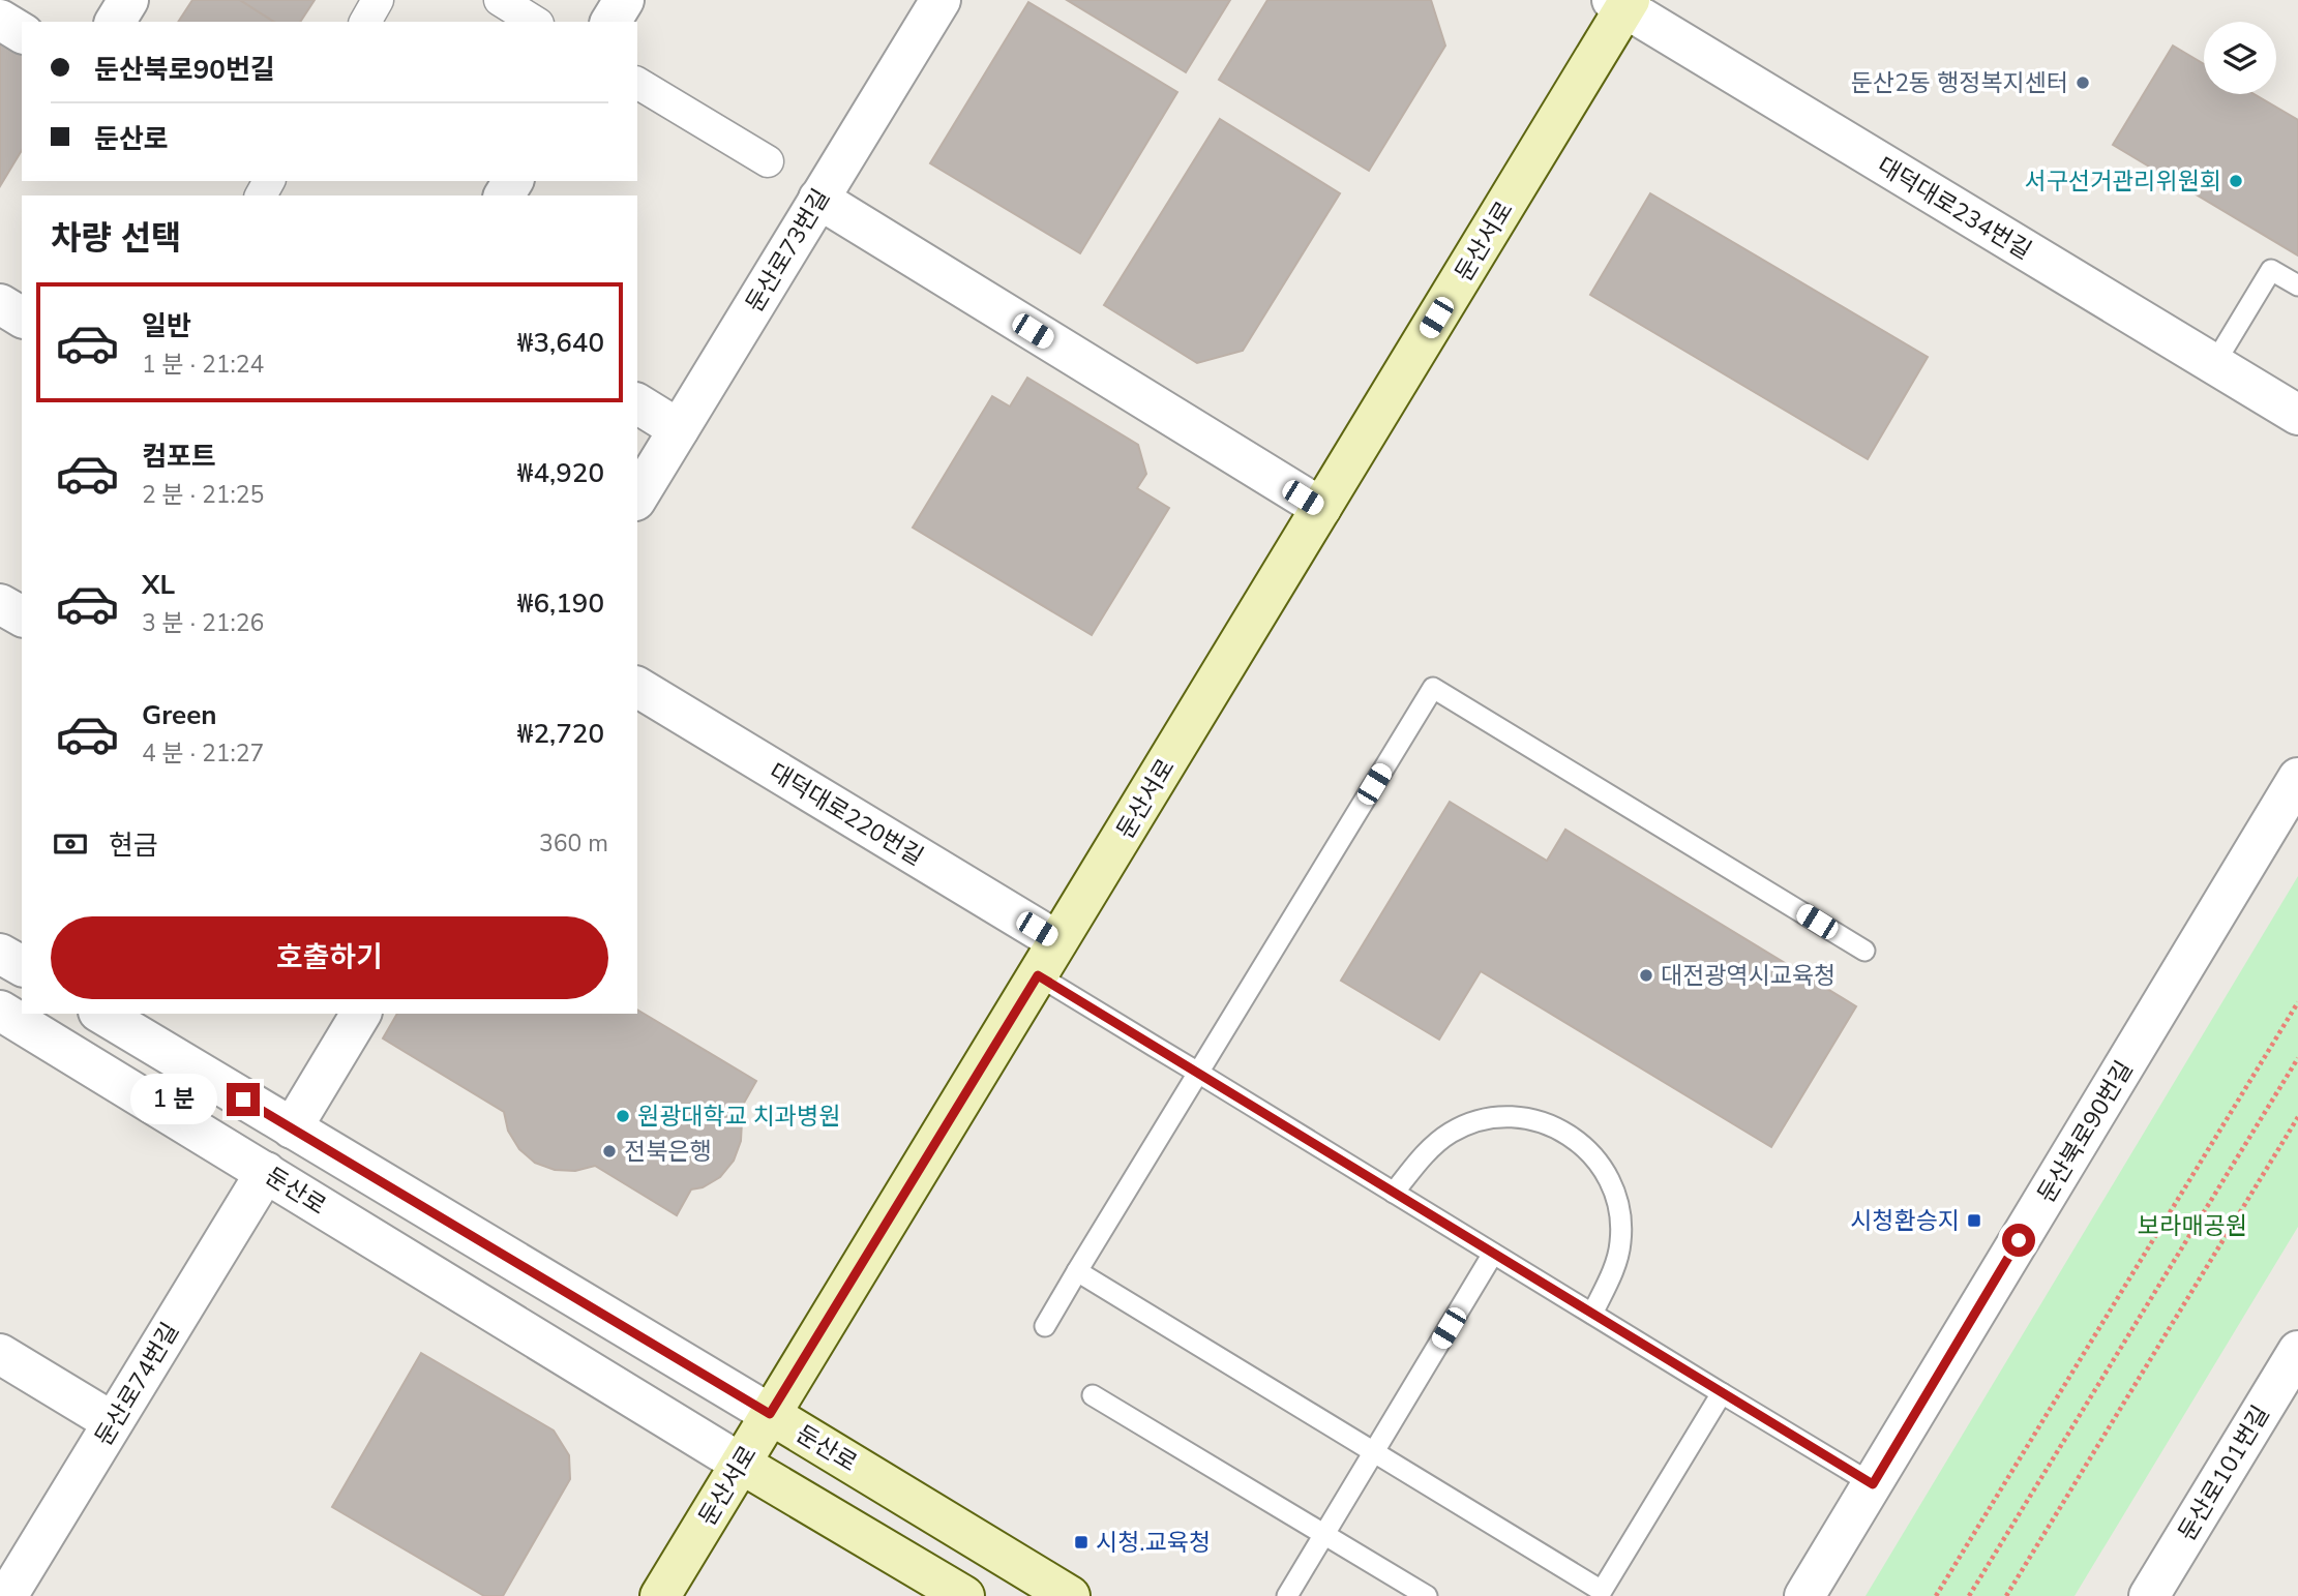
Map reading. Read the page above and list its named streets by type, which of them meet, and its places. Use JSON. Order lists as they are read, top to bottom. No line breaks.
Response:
{"streets":{"main road":["둔산서로","둔산로"],"street":["대덕대로234번길","둔산로73번길","대덕대로220번길","둔산북로90번길","둔산로74번길","둔산로101번길"]},"crossings":[["대덕대로234번길","둔산서로"],["둔산서로","대덕대로220번길"],["둔산서로","둔산로"],["둔산로","둔산로74번길"]],"parks":["보라매공원"],"places":{"other":["둔산2동 행정복지센터","서구선거관리위원회","대전광역시교육청","원광대학교 치과병원","전북은행"],"transit":["시청환승지","시청.교육청"]},"page":{"banner":["둔산북로90번길","둔산로"],"heading":"차량 선택","list":[{"name":"일반","note":"1 분 · 21:24","value":"₩3,640"},{"name":"컴포트","note":"2 분 · 21:25","value":"₩4,920"},{"name":"XL","note":"3 분 · 21:26","value":"₩6,190"},{"name":"Green","note":"4 분 · 21:27","value":"₩2,720"}],"pay":["현금","360 m"],"buttons":"호출하기","bubble":"1 분"}}
